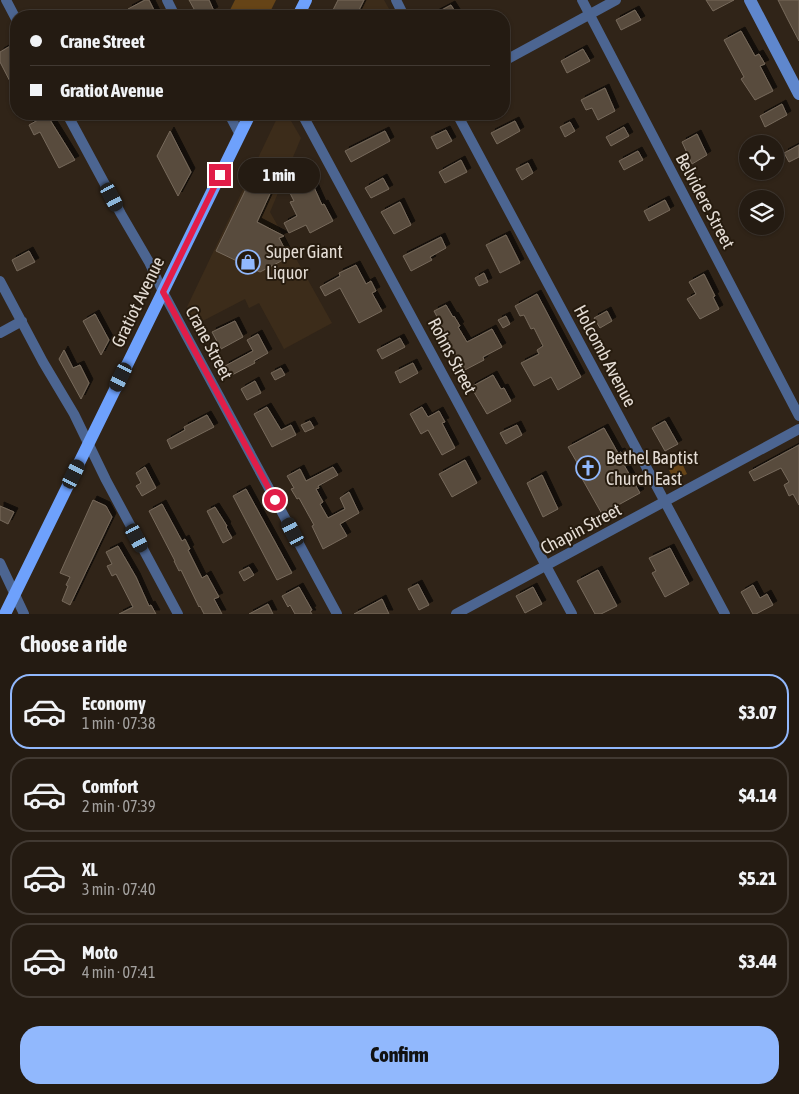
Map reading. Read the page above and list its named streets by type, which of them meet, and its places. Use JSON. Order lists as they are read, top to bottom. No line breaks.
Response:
{"streets":{"main road":["Gratiot Avenue"],"street":["Belvidere Street","Crane Street","Rohns Street","Holcomb Avenue","Chapin Street"]},"crossings":[["Gratiot Avenue","Crane Street"],["Rohns Street","Chapin Street"],["Holcomb Avenue","Chapin Street"]],"places":{"shop":["Super Giant Liquor"],"church":["Bethel Baptist Church East"]},"page":{"banner":["Crane Street","Gratiot Avenue"],"bubble":"1 min","heading":"Choose a ride","list":[{"name":"Economy","note":"1 min · 07:38","value":"$3.07"},{"name":"Comfort","note":"2 min · 07:39","value":"$4.14"},{"name":"XL","note":"3 min · 07:40","value":"$5.21"},{"name":"Moto","note":"4 min · 07:41","value":"$3.44"}],"buttons":"Confirm"}}
